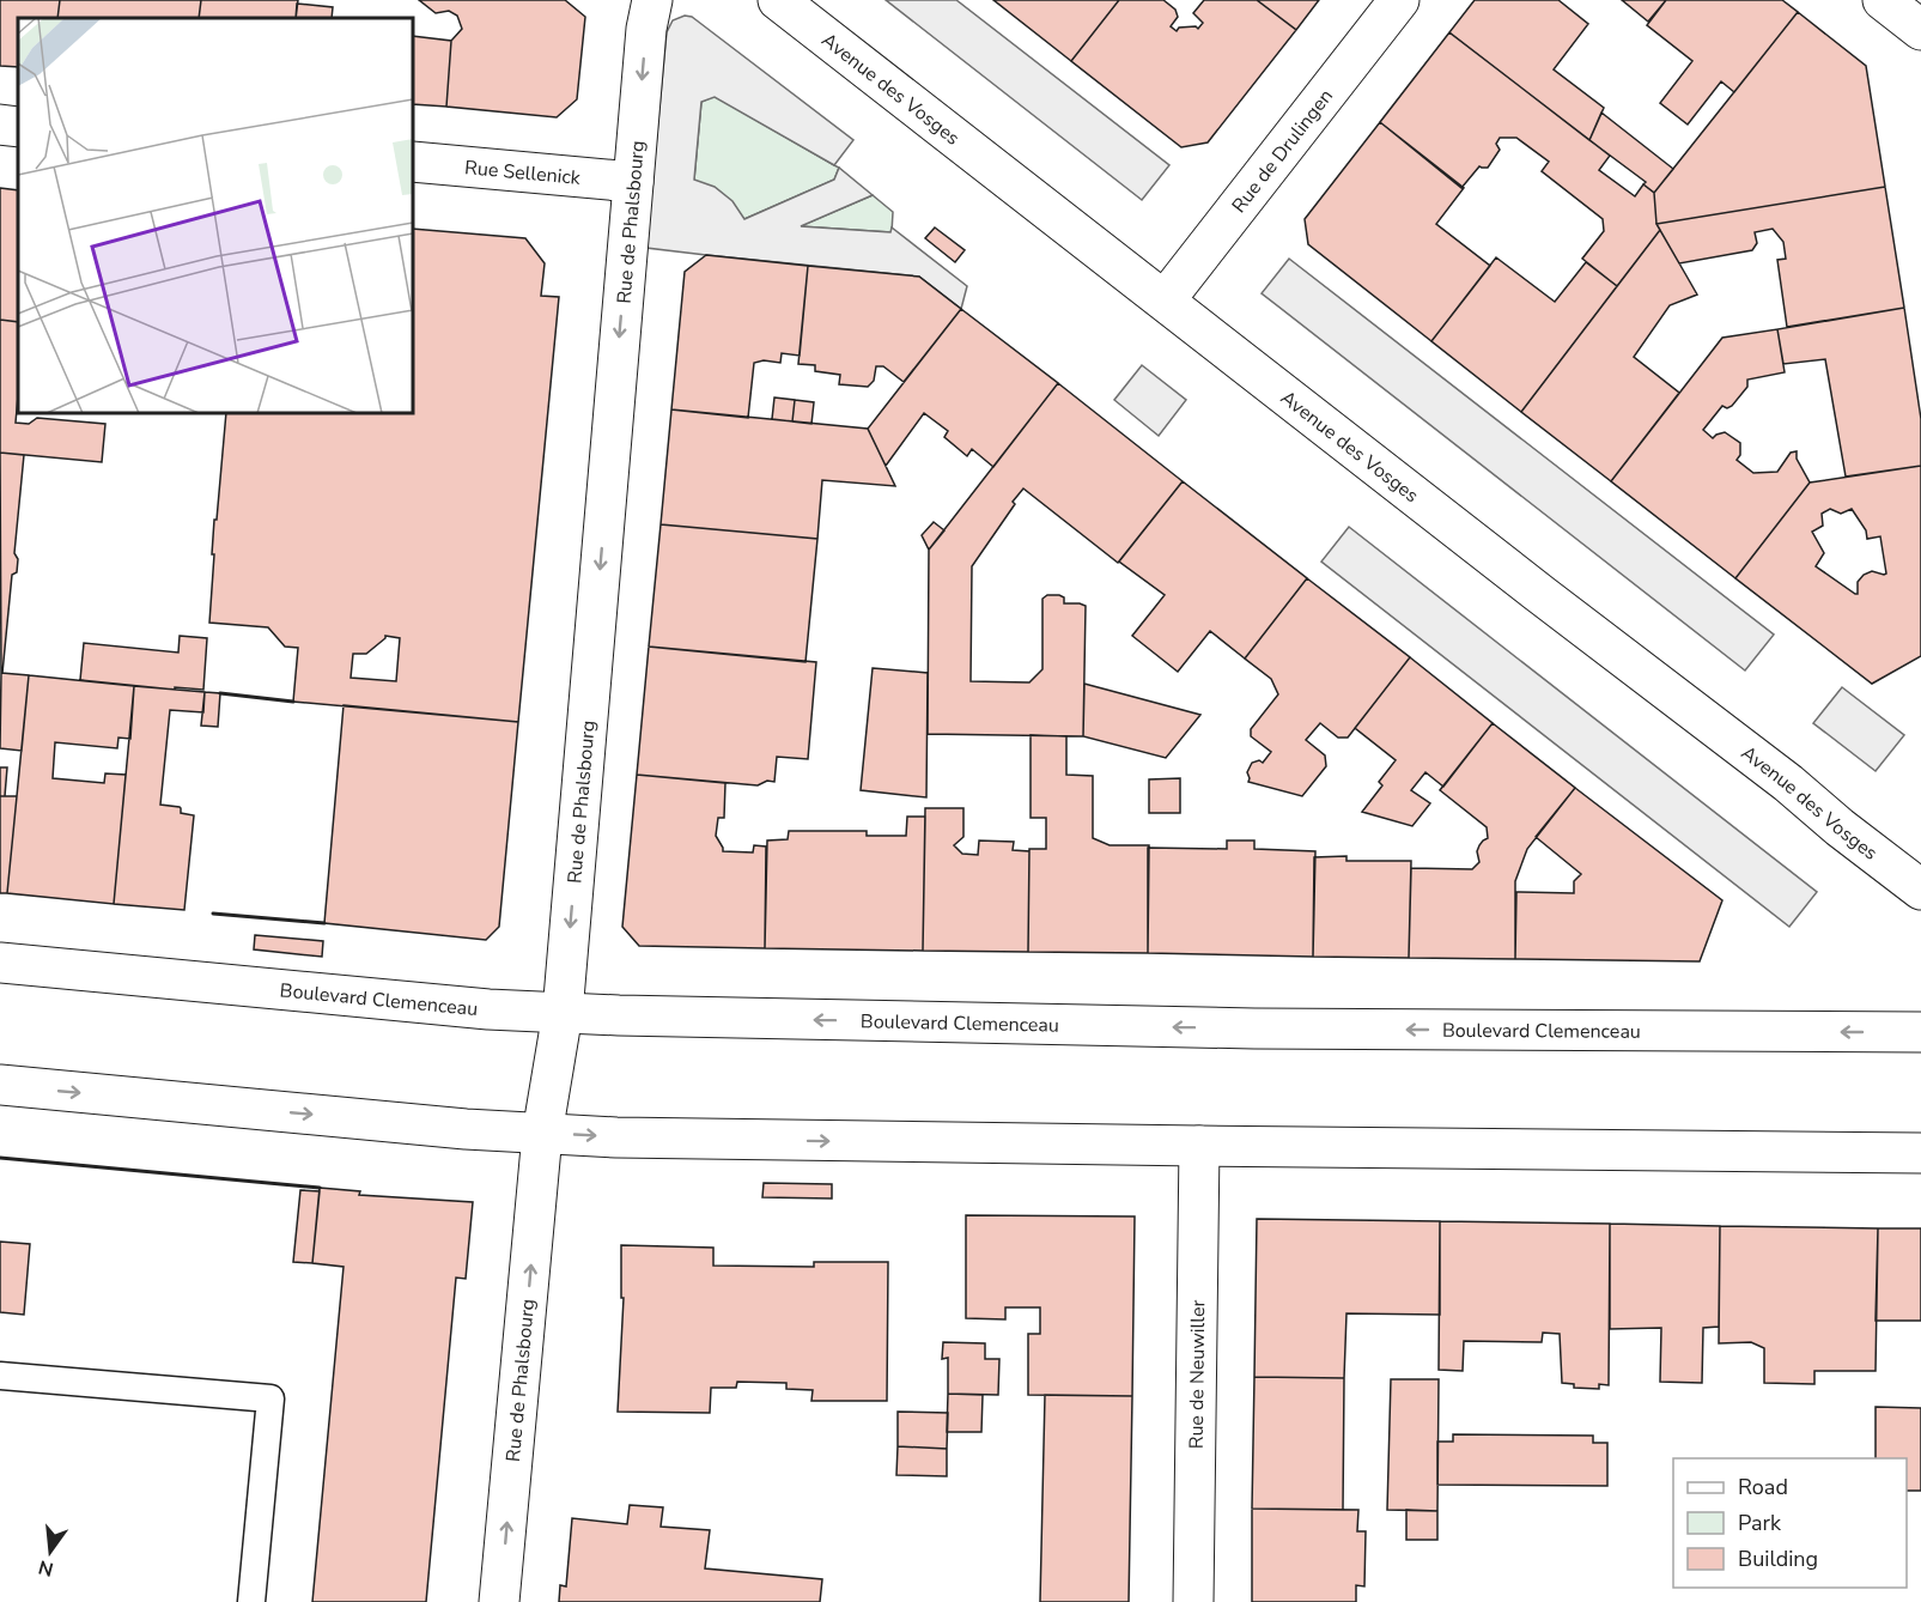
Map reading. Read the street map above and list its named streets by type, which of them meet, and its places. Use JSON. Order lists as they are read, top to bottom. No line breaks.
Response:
{"streets":{"street":["Avenue des Vosges","Rue de Drulingen","Rue Sellenick","Rue de Phalsbourg","Boulevard Clemenceau","Rue de Neuwiller"]},"crossings":[["Avenue des Vosges","Rue de Drulingen"],["Rue Sellenick","Rue de Phalsbourg"],["Rue de Phalsbourg","Boulevard Clemenceau"]],"legend":["Road","Park","Building"],"north":"bottom"}
